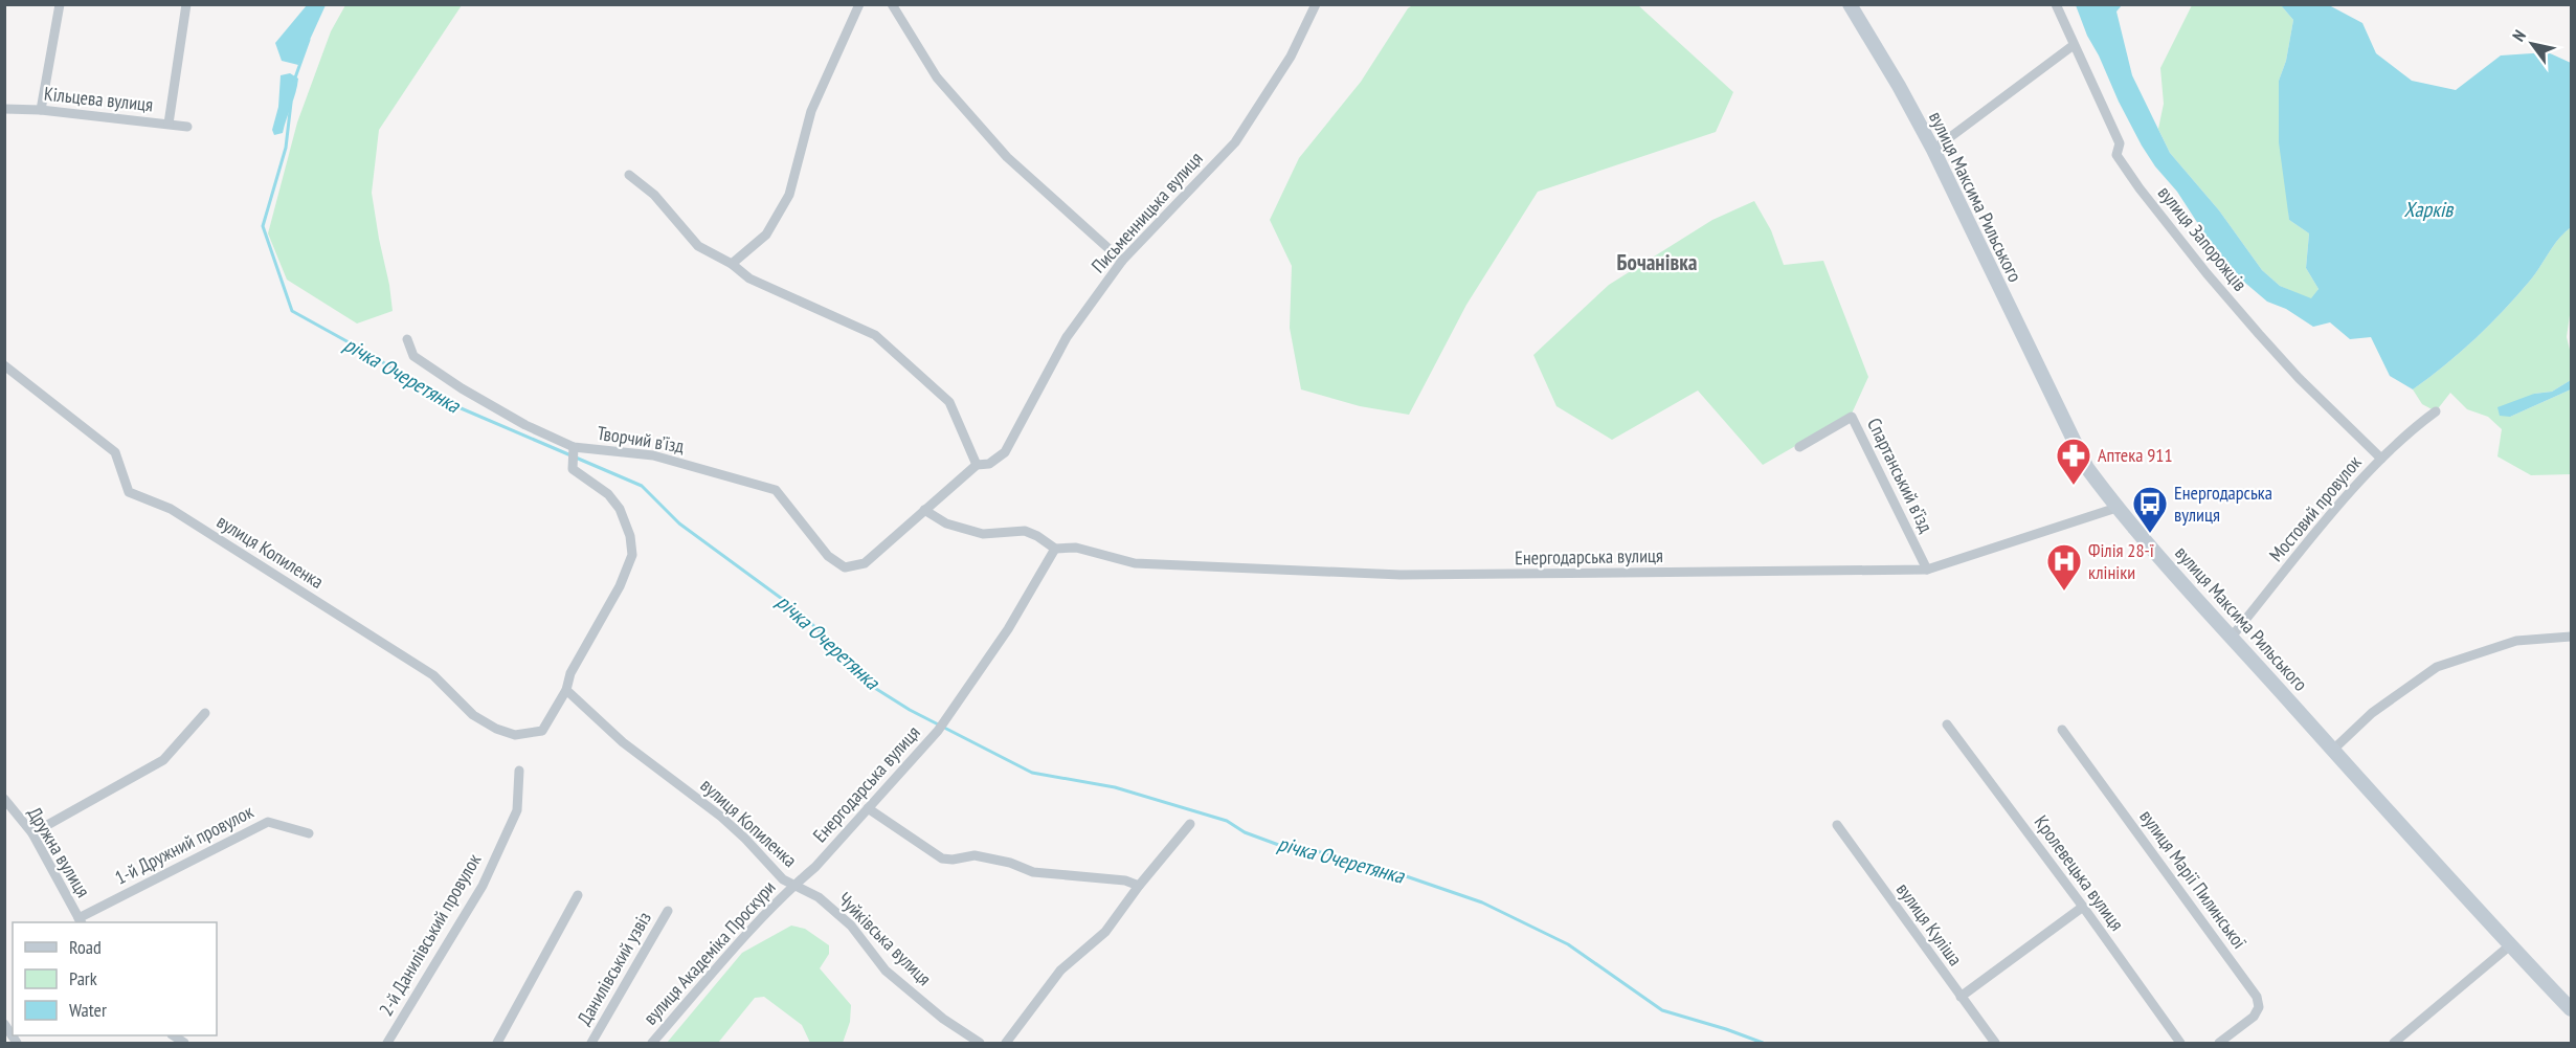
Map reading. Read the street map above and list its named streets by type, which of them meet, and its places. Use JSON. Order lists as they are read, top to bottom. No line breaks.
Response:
{"streets":{"main road":["вулиця Максима Рильського"],"street":["Кільцева вулиця","Письменницька вулиця","вулиця Запорожців","Творчий в’їзд","Спартанський в’їзд","Мостовий провулок","вулиця Копиленка","Енергодарська вулиця","1-й Дружний провулок","Дружна вулиця","Кролевецька вулиця","вулиця Марії Пилинської","вулиця Куліша","2-й Данилівський провулок","Чуйківська вулиця","вулиця Академіка Проскури","Данилівський узвіз"]},"crossings":[["вулиця Максима Рильського","Мостовий провулок"],["вулиця Максима Рильського","Енергодарська вулиця"],["Письменницька вулиця","Творчий в’їзд"],["Письменницька вулиця","Енергодарська вулиця"],["вулиця Запорожців","Мостовий провулок"],["Спартанський в’їзд","Енергодарська вулиця"],["вулиця Копиленка","Енергодарська вулиця"],["вулиця Копиленка","Чуйківська вулиця"],["вулиця Копиленка","вулиця Академіка Проскури"],["Енергодарська вулиця","Чуйківська вулиця"],["Енергодарська вулиця","вулиця Академіка Проскури"],["1-й Дружний провулок","Дружна вулиця"],["Чуйківська вулиця","вулиця Академіка Проскури"]],"districts":["Бочанівка"],"water":["Харків","річка Очеретянка"],"places":{"pharmacy":["Аптека 911"],"bus stop":["Енергодарська вулиця"],"hospital":["Філія 28-ї клініки"]},"legend":["Road","Park","Water"],"north":"top left"}
